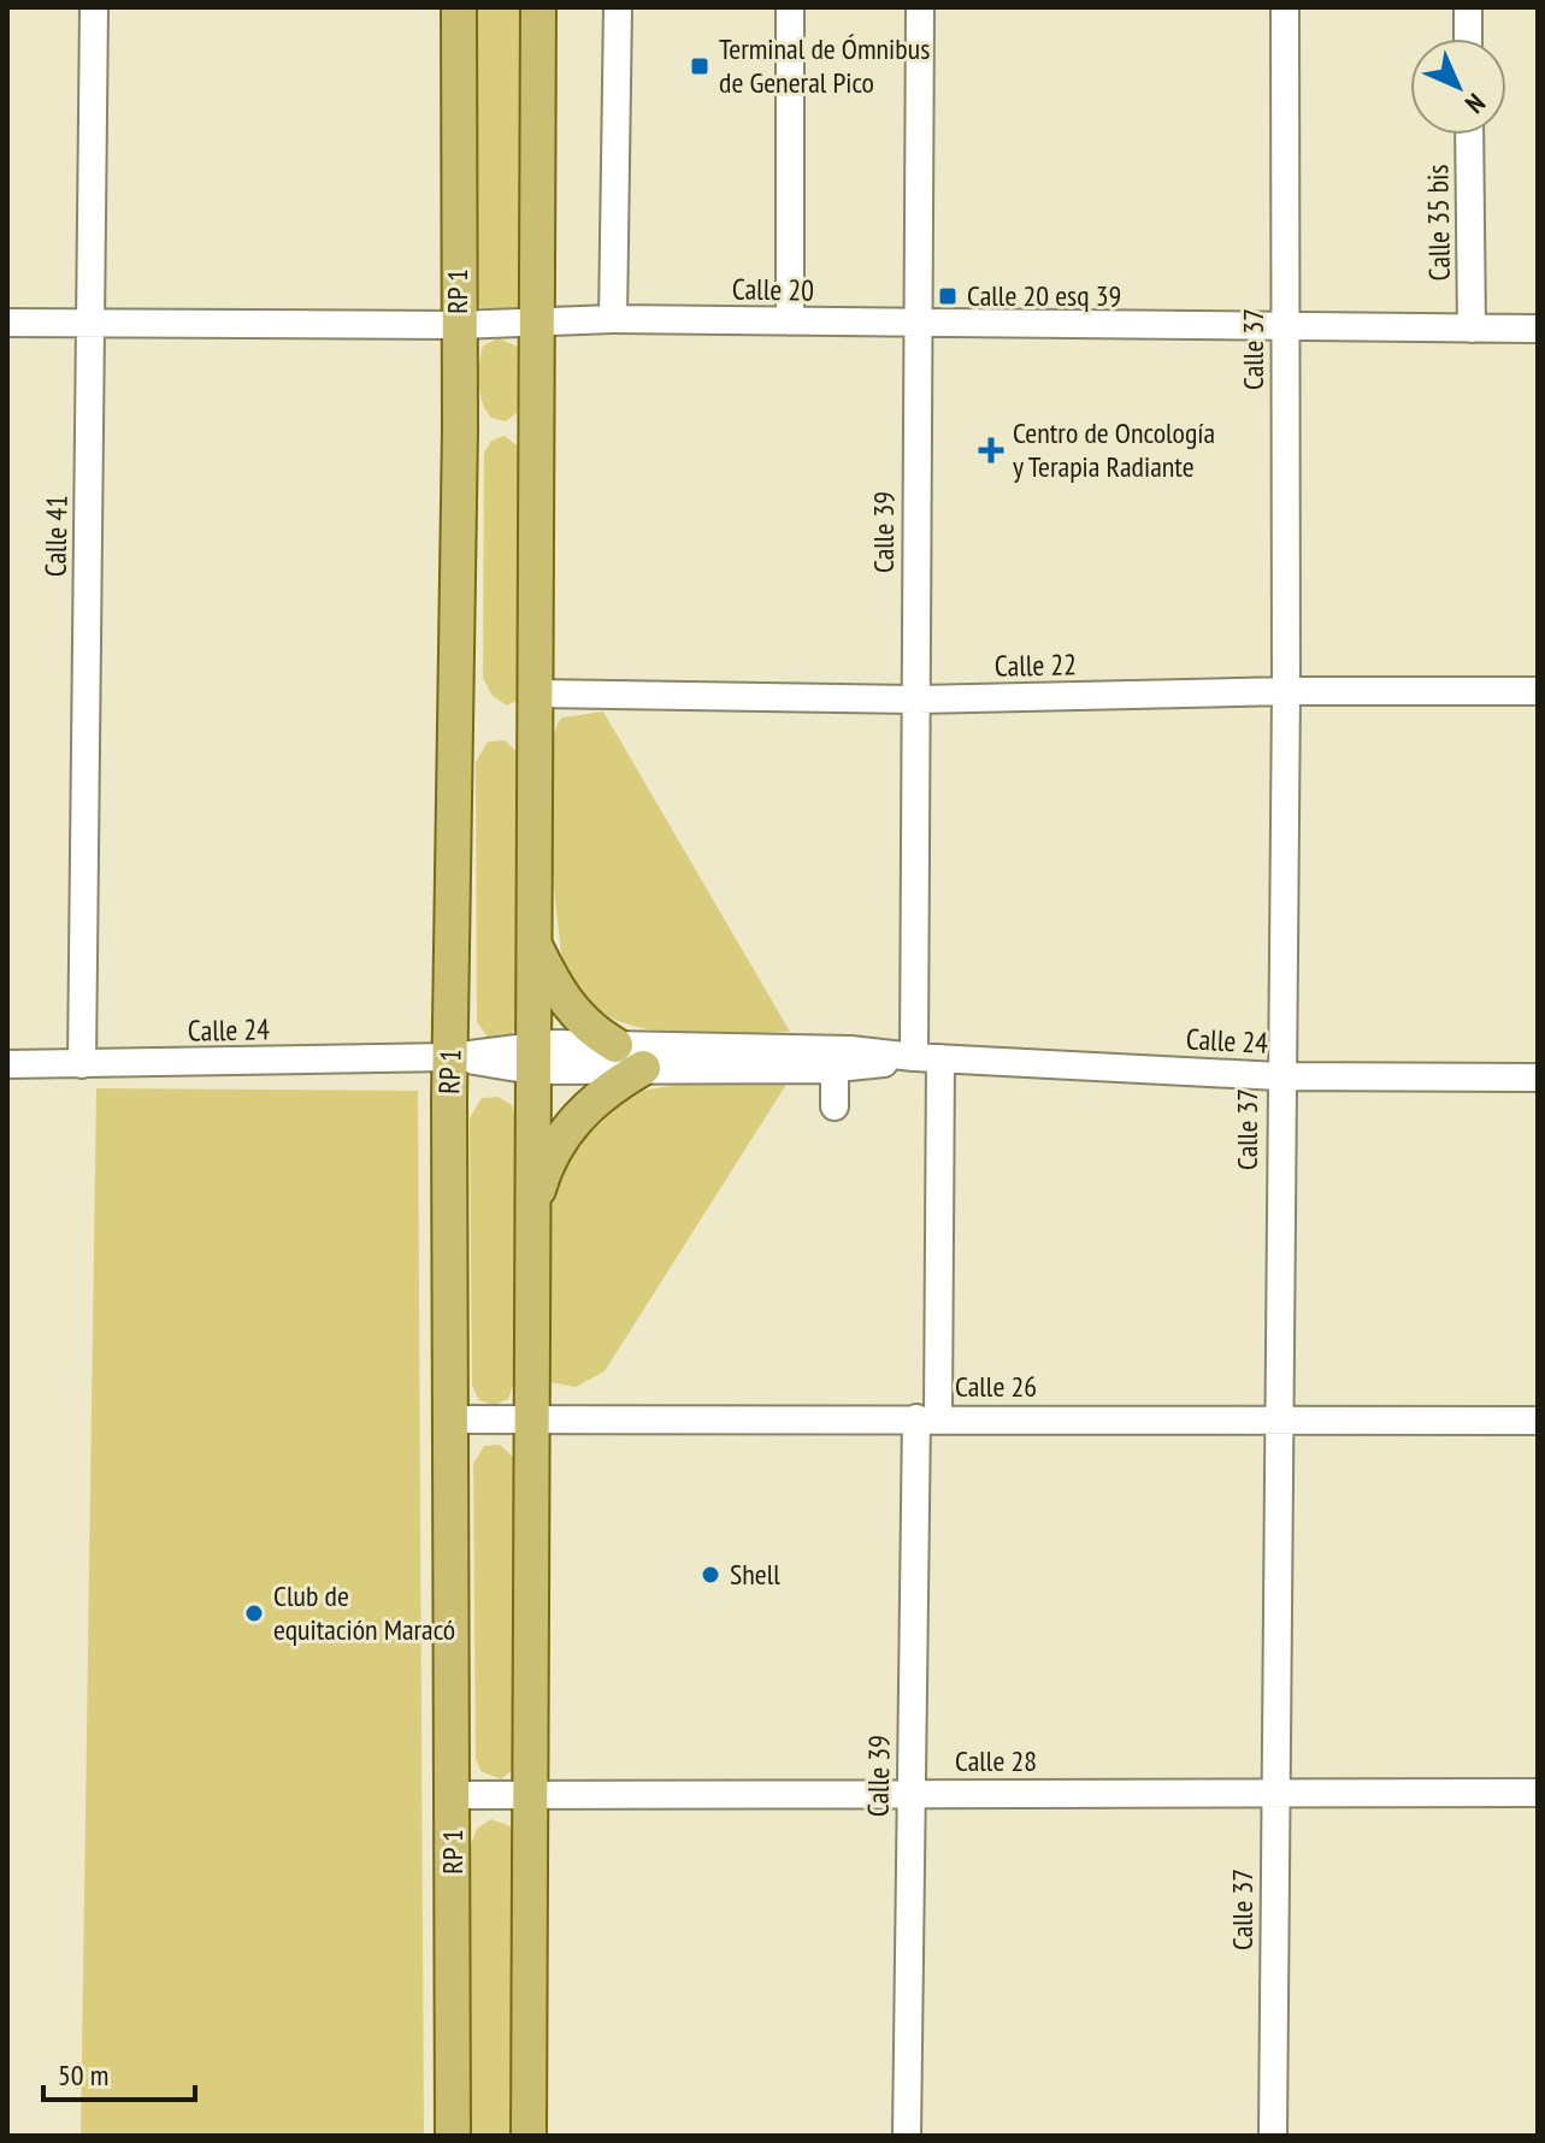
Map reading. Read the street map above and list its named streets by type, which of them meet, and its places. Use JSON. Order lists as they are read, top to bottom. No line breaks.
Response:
{"streets":{"main road":["RP 1"],"street":["Calle 35 bis","Calle 20","Calle 37","Calle 39","Calle 41","Calle 22","Calle 24","Calle 26","Calle 28"]},"crossings":[["Calle 35 bis","Calle 20"],["Calle 20","RP 1"],["Calle 20","Calle 37"],["Calle 20","Calle 39"],["Calle 20","Calle 41"],["RP 1","Calle 24"],["RP 1","Calle 26"],["RP 1","Calle 28"],["Calle 37","Calle 22"],["Calle 37","Calle 24"],["Calle 37","Calle 26"],["Calle 37","Calle 28"],["Calle 39","Calle 22"],["Calle 39","Calle 24"],["Calle 39","Calle 26"],["Calle 39","Calle 28"],["Calle 41","Calle 24"]],"places":{"transit":["Terminal de Ómnibus de General Pico","Calle 20 esq 39"],"health":["Centro de Oncología y Terapia Radiante"],"other":["Shell","Club de equitación Maracó"]},"scale_bar":"50 m","north":"bottom right"}
